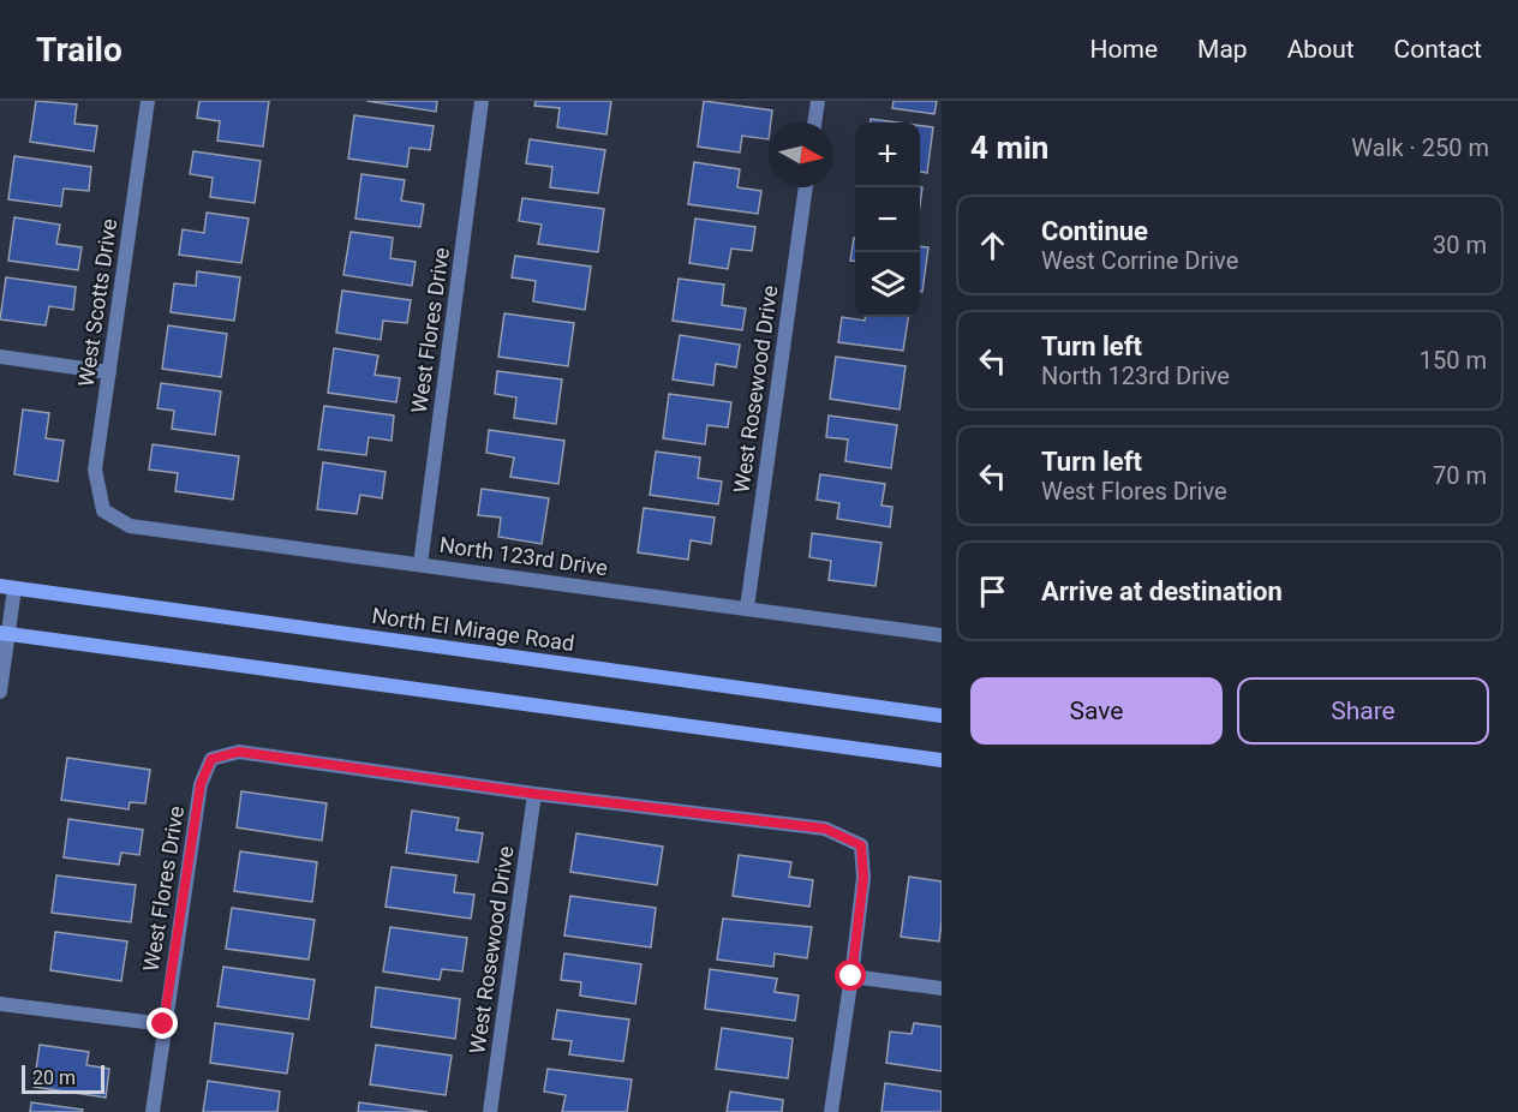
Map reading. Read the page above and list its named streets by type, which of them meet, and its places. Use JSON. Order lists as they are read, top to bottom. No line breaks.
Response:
{"streets":{"main road":["North El Mirage Road"],"street":["West Scotts Drive","West Flores Drive","West Rosewood Drive","North 123rd Drive"]},"crossings":[["West Scotts Drive","North 123rd Drive"],["West Flores Drive","West Rosewood Drive"],["West Flores Drive","North 123rd Drive"],["West Rosewood Drive","North 123rd Drive"]],"scale_bar":"20 m","north":"right","page":{"header":"Trailo","nav":["Home","Map","About","Contact"],"heading":["4 min","Walk · 250 m"],"map_buttons":["+","−"],"list":[["Continue","West Corrine Drive","30 m"],["Turn left","North 123rd Drive","150 m"],["Turn left","West Flores Drive","70 m"],"Arrive at destination"],"buttons":["Save","Share"],"scale":"20 m"}}
